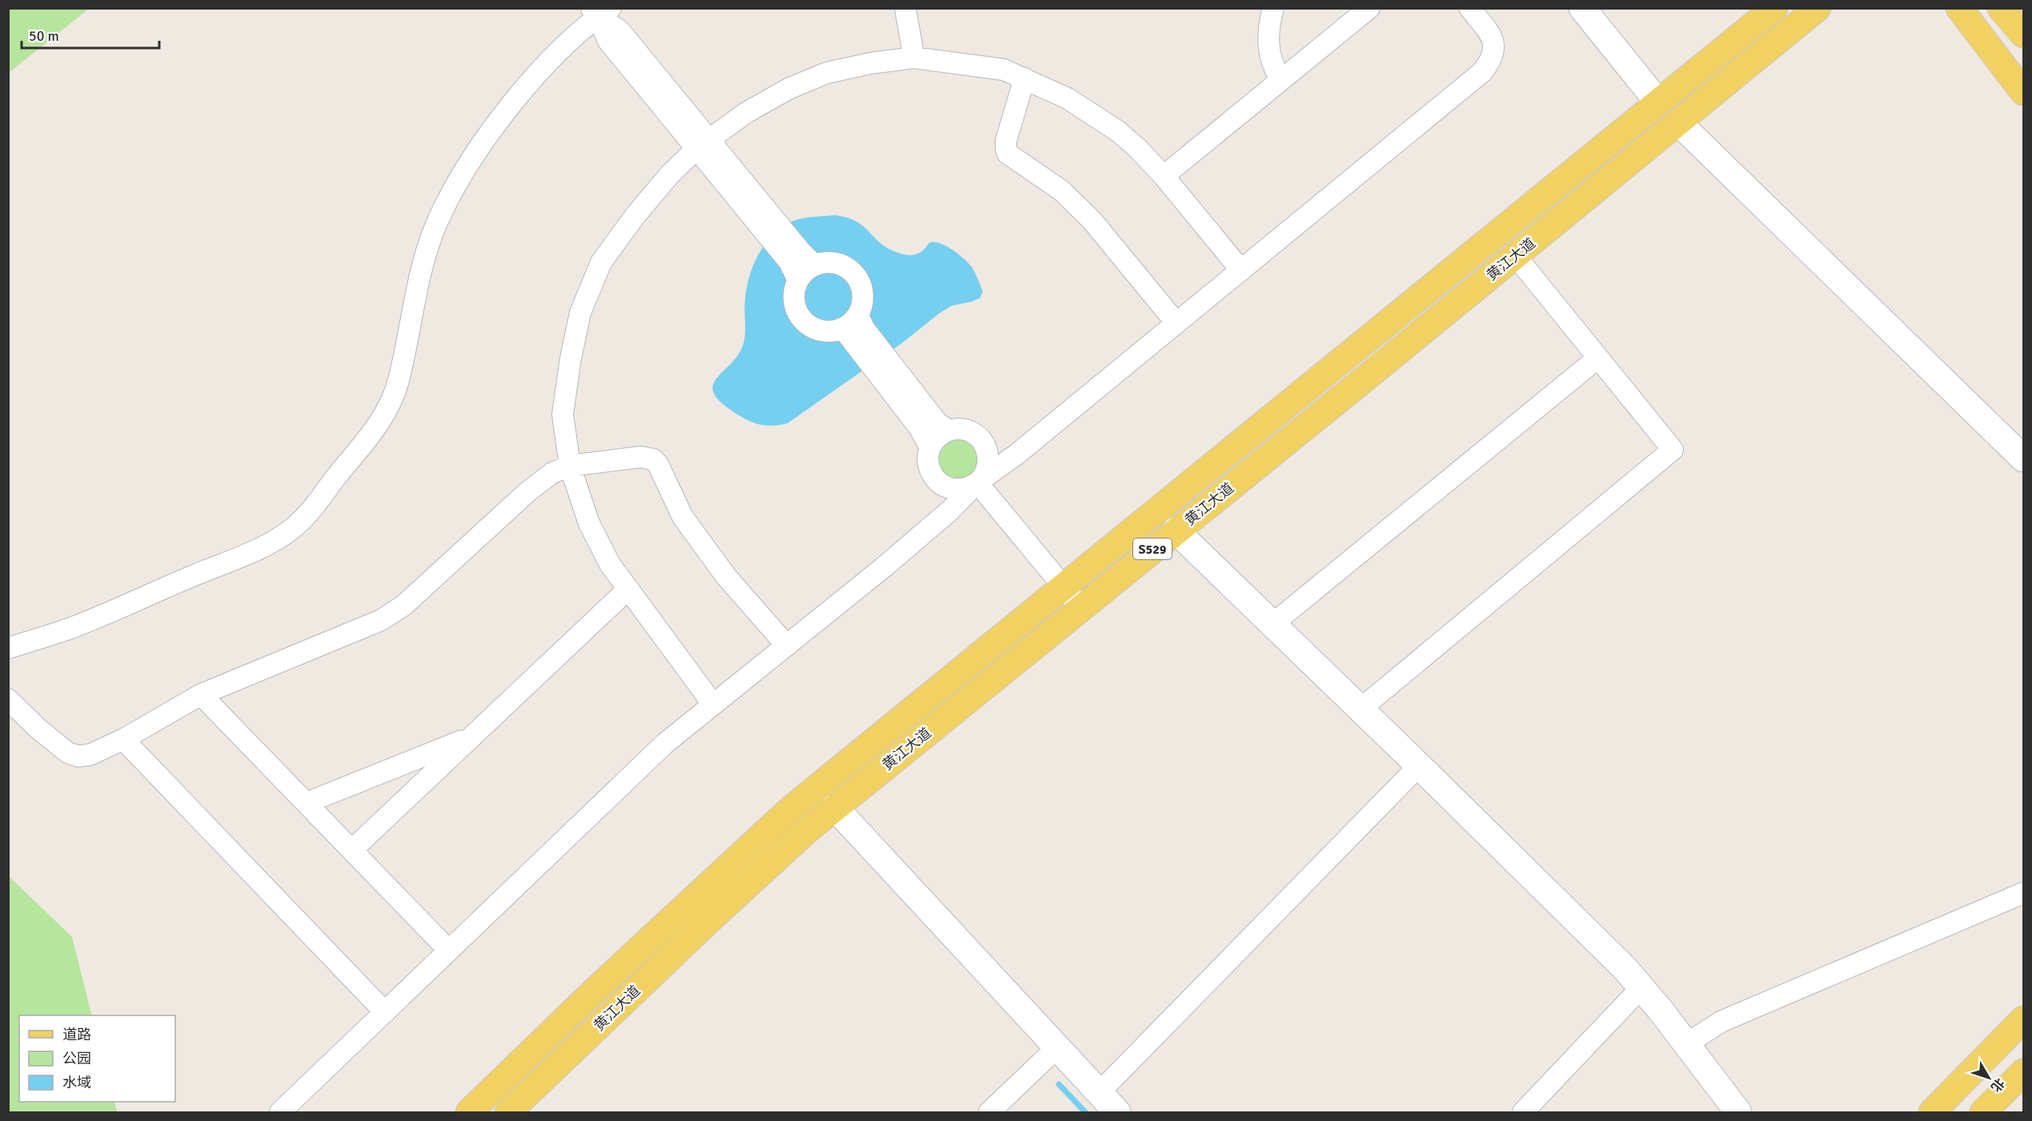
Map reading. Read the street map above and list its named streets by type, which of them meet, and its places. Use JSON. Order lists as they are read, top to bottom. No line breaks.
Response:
{"streets":{"main road":["黄江大道","S529"]},"legend":["道路","公园","水域"],"scale_bar":"50 m","north":"bottom right"}
